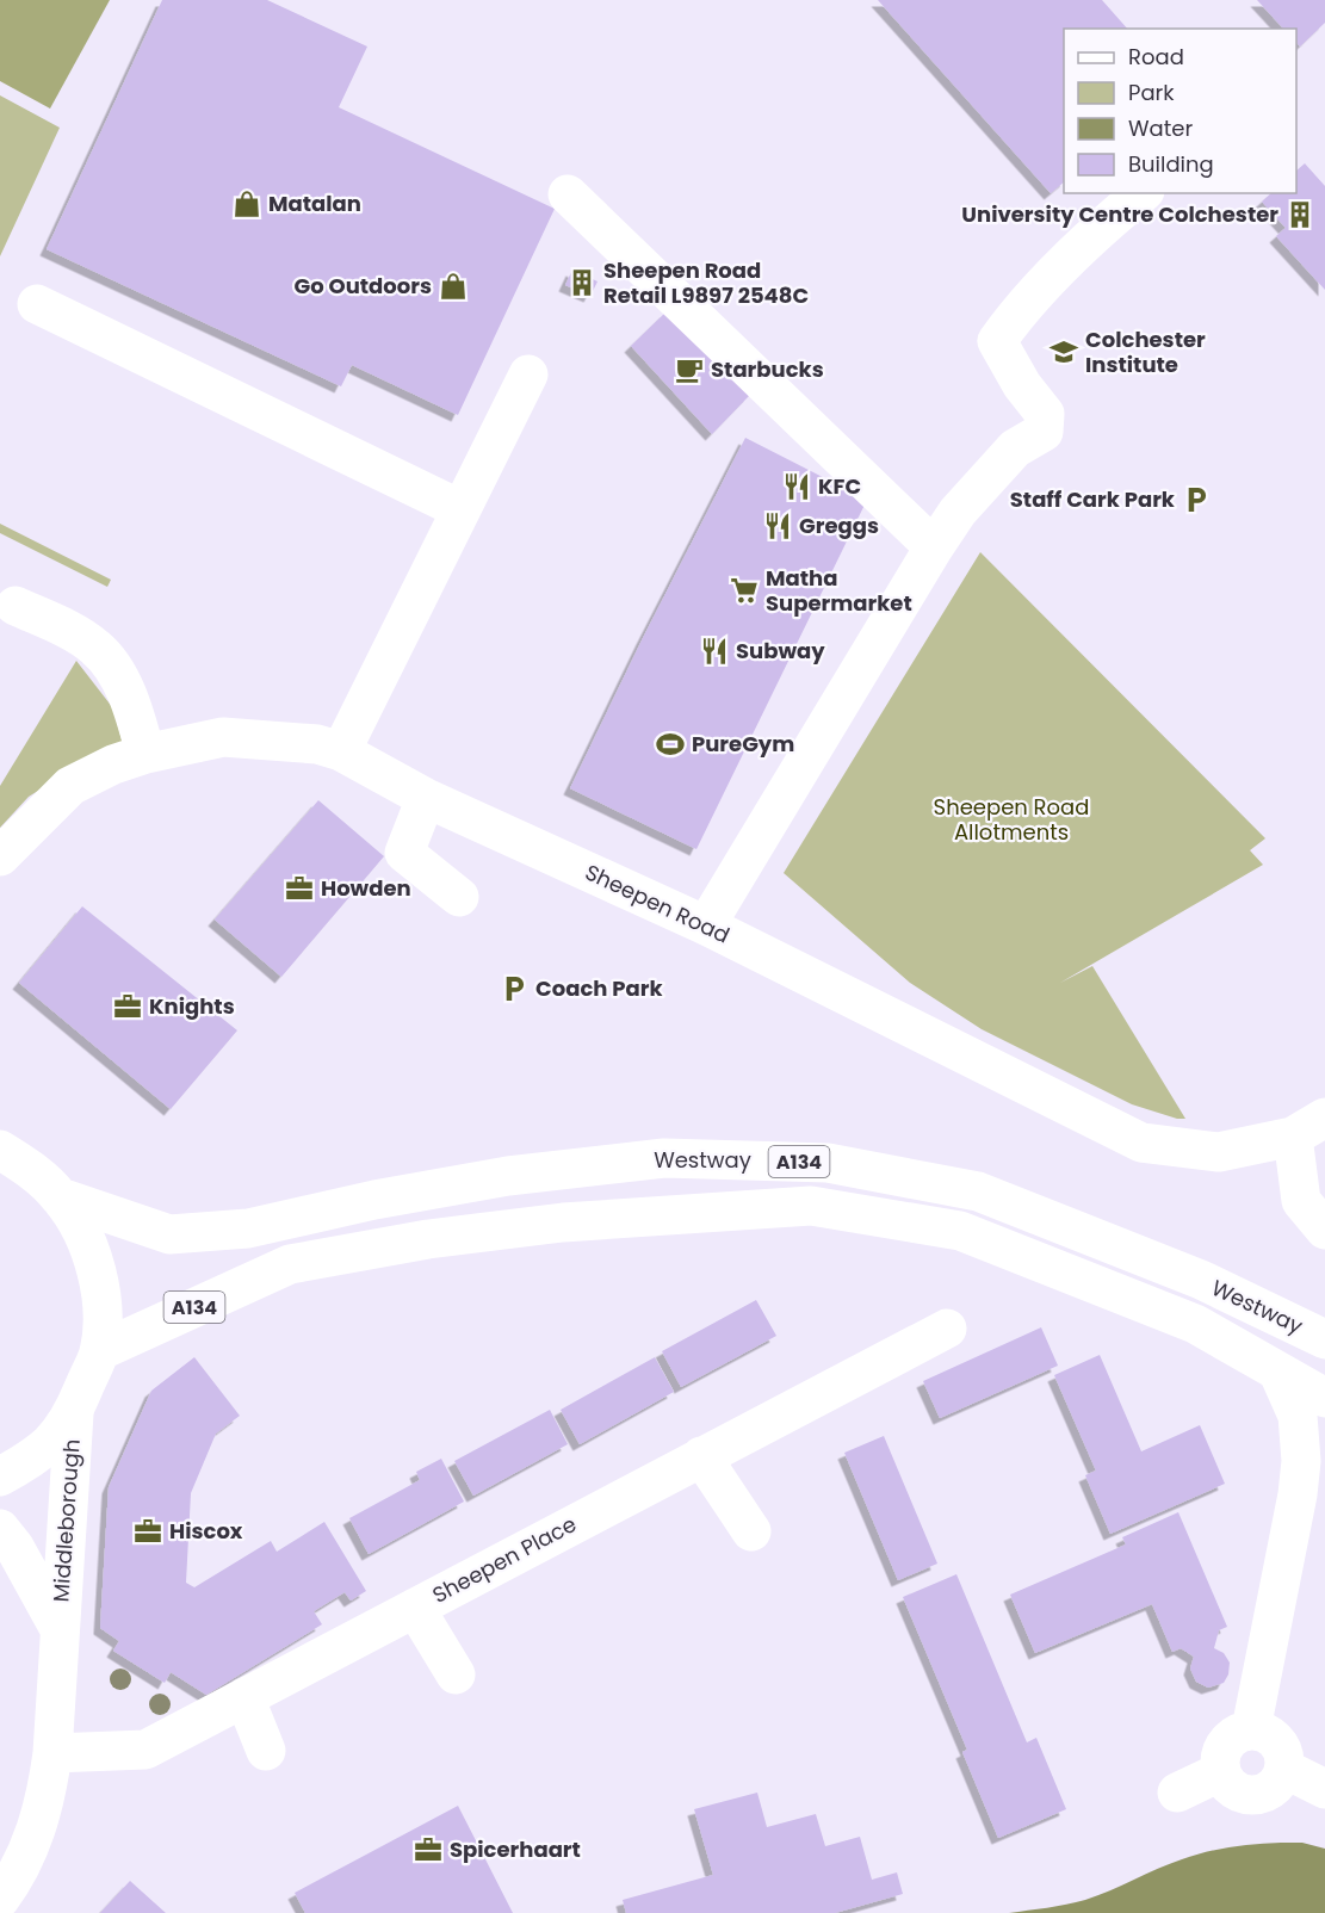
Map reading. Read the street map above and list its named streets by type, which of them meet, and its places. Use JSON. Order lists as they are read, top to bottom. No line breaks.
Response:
{"streets":{"street":["Sheepen Road","Westway","A134","Middleborough","Sheepen Place"]},"crossings":[["Westway","A134"],["A134","Middleborough"],["Middleborough","Sheepen Place"]],"parks":["Sheepen Road Allotments"],"places":{"shop":["Matalan","Go Outdoors"],"building":["University Centre Colchester","Sheepen Road Retail L9897 2548C"],"school or university":["Colchester Institute"],"cafe":["Starbucks"],"restaurant":["KFC","Greggs","Subway"],"parking":["Staff Cark Park","Coach Park"],"supermarket":["Matha Supermarket"],"sports":["PureGym"],"office":["Howden","Knights","Hiscox","Spicerhaart"]},"legend":["Road","Park","Water","Building"]}
